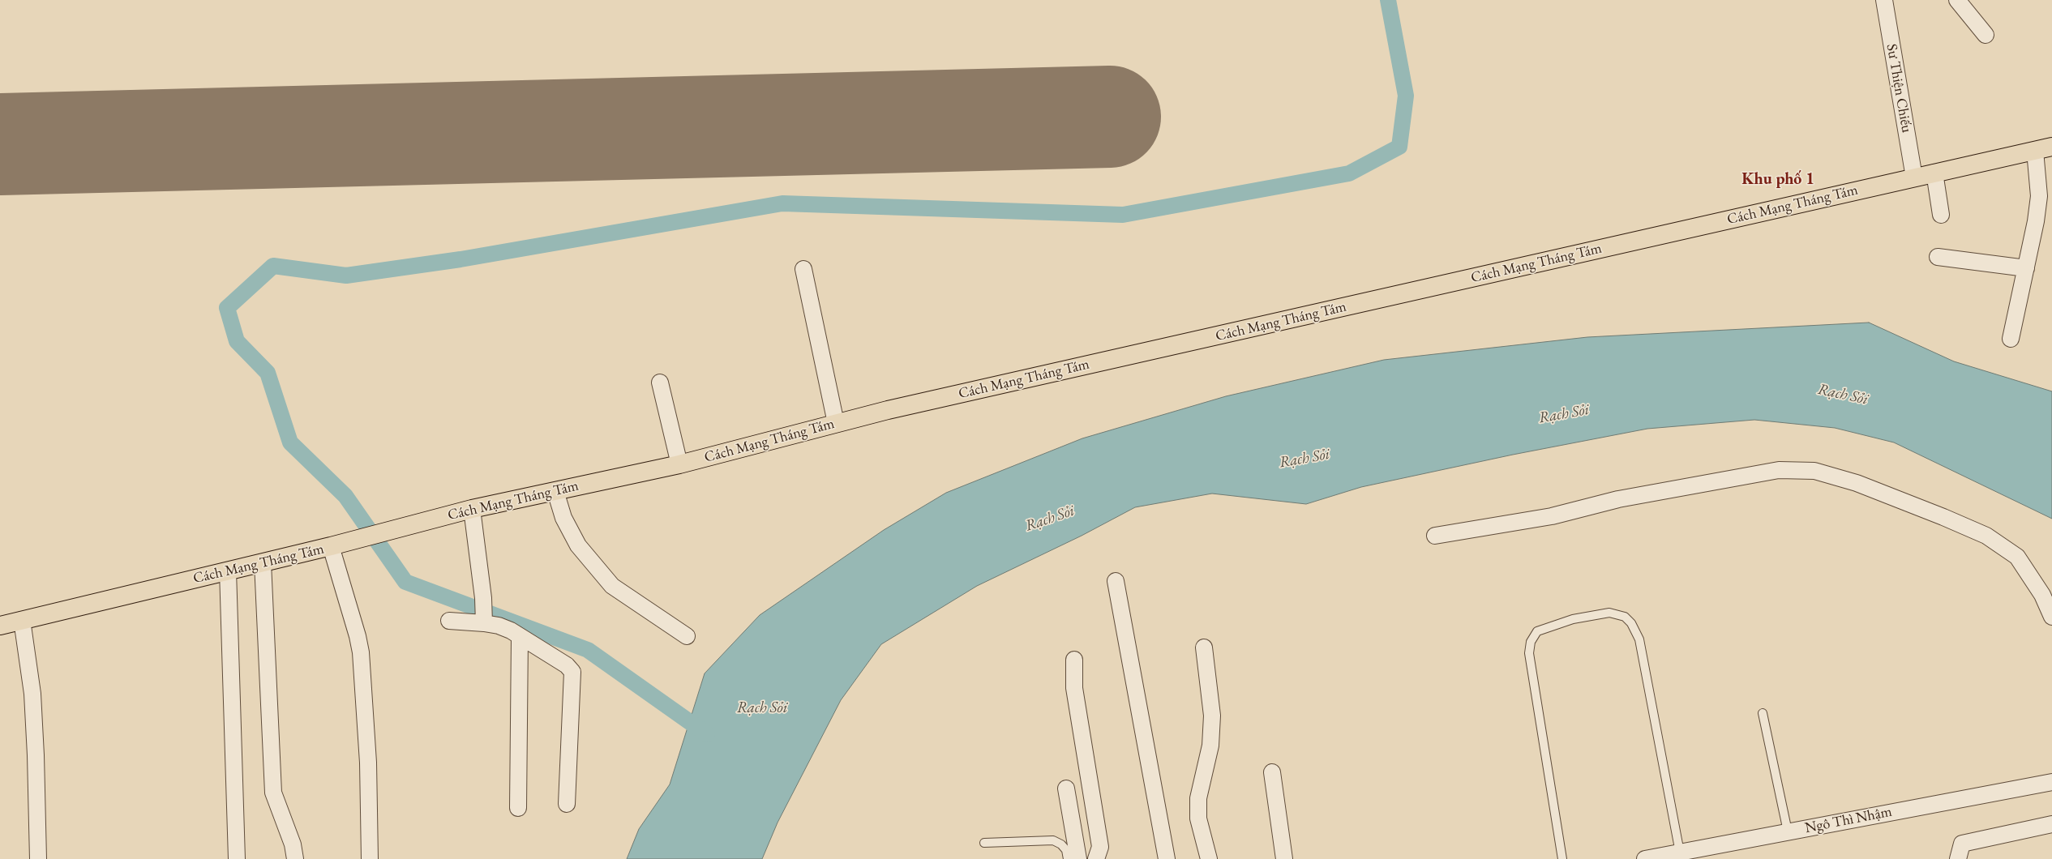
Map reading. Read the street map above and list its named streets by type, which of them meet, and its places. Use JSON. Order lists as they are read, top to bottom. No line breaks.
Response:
{"streets":{"main road":["Cách Mạng Tháng Tám"],"street":["Sư Thiện Chiếu","Ngô Thì Nhậm"]},"crossings":[["Sư Thiện Chiếu","Cách Mạng Tháng Tám"]],"districts":["Khu phố 1"],"water":["Rạch Sỏi"]}
